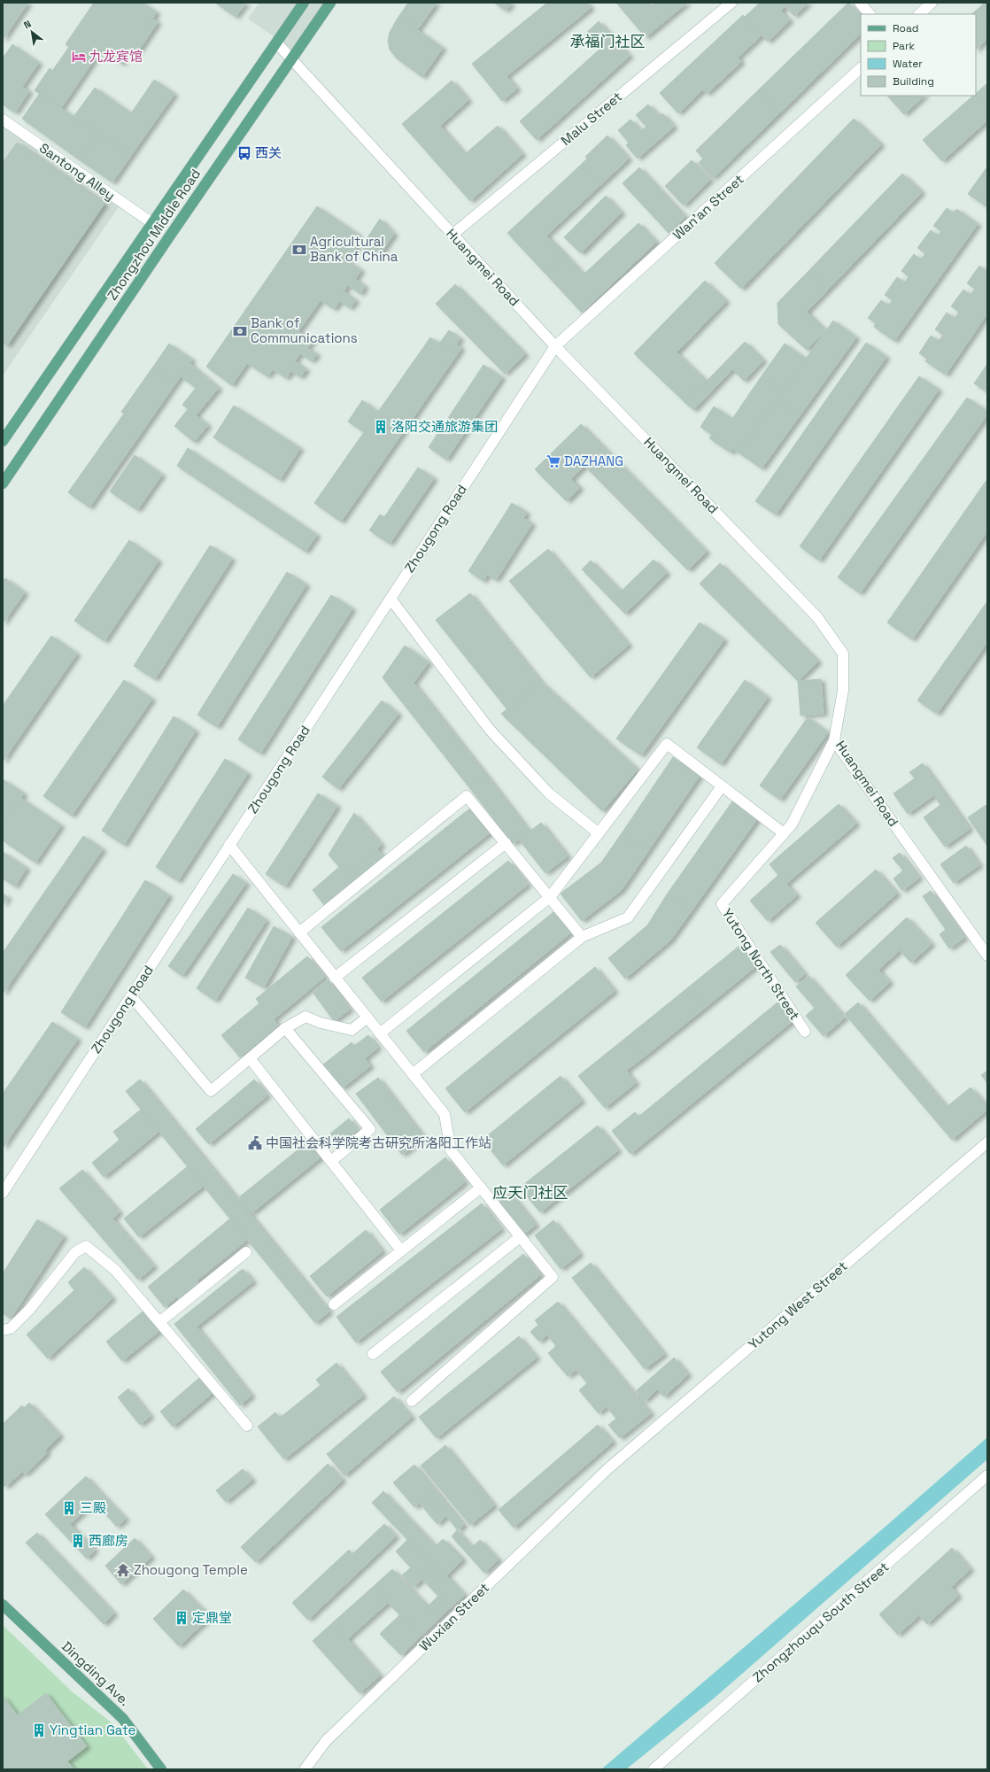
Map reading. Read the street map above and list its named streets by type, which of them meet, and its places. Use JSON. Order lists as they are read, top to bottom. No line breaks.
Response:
{"streets":{"main road":["Zhongzhou Middle Road","Dingding Ave."],"street":["Malu Street","Santong Alley","Wan'an Street","Huangmei Road","Zhougong Road","Yutong North Street","Yutong West Street","Wuxian Street","Zhongzhouqu South Street"]},"crossings":[["Malu Street","Huangmei Road"],["Santong Alley","Zhongzhou Middle Road"],["Wan'an Street","Huangmei Road"],["Wan'an Street","Zhougong Road"],["Zhongzhou Middle Road","Huangmei Road"],["Huangmei Road","Zhougong Road"],["Huangmei Road","Yutong North Street"],["Yutong West Street","Wuxian Street"]],"districts":["承福门社区","应天门社区"],"places":{"hotel":["九龙宾馆"],"bus stop":["西关"],"bank":["Agricultural Bank of China","Bank of Communications"],"building":["洛阳交通旅游集团","三殿","西廊房","定鼎堂","Yingtian Gate"],"supermarket":["DAZHANG"],"public building":["中国社会科学院考古研究所洛阳工作站"],"temple":["Zhougong Temple"]},"legend":["Road","Park","Water","Building"],"north":"top left"}
